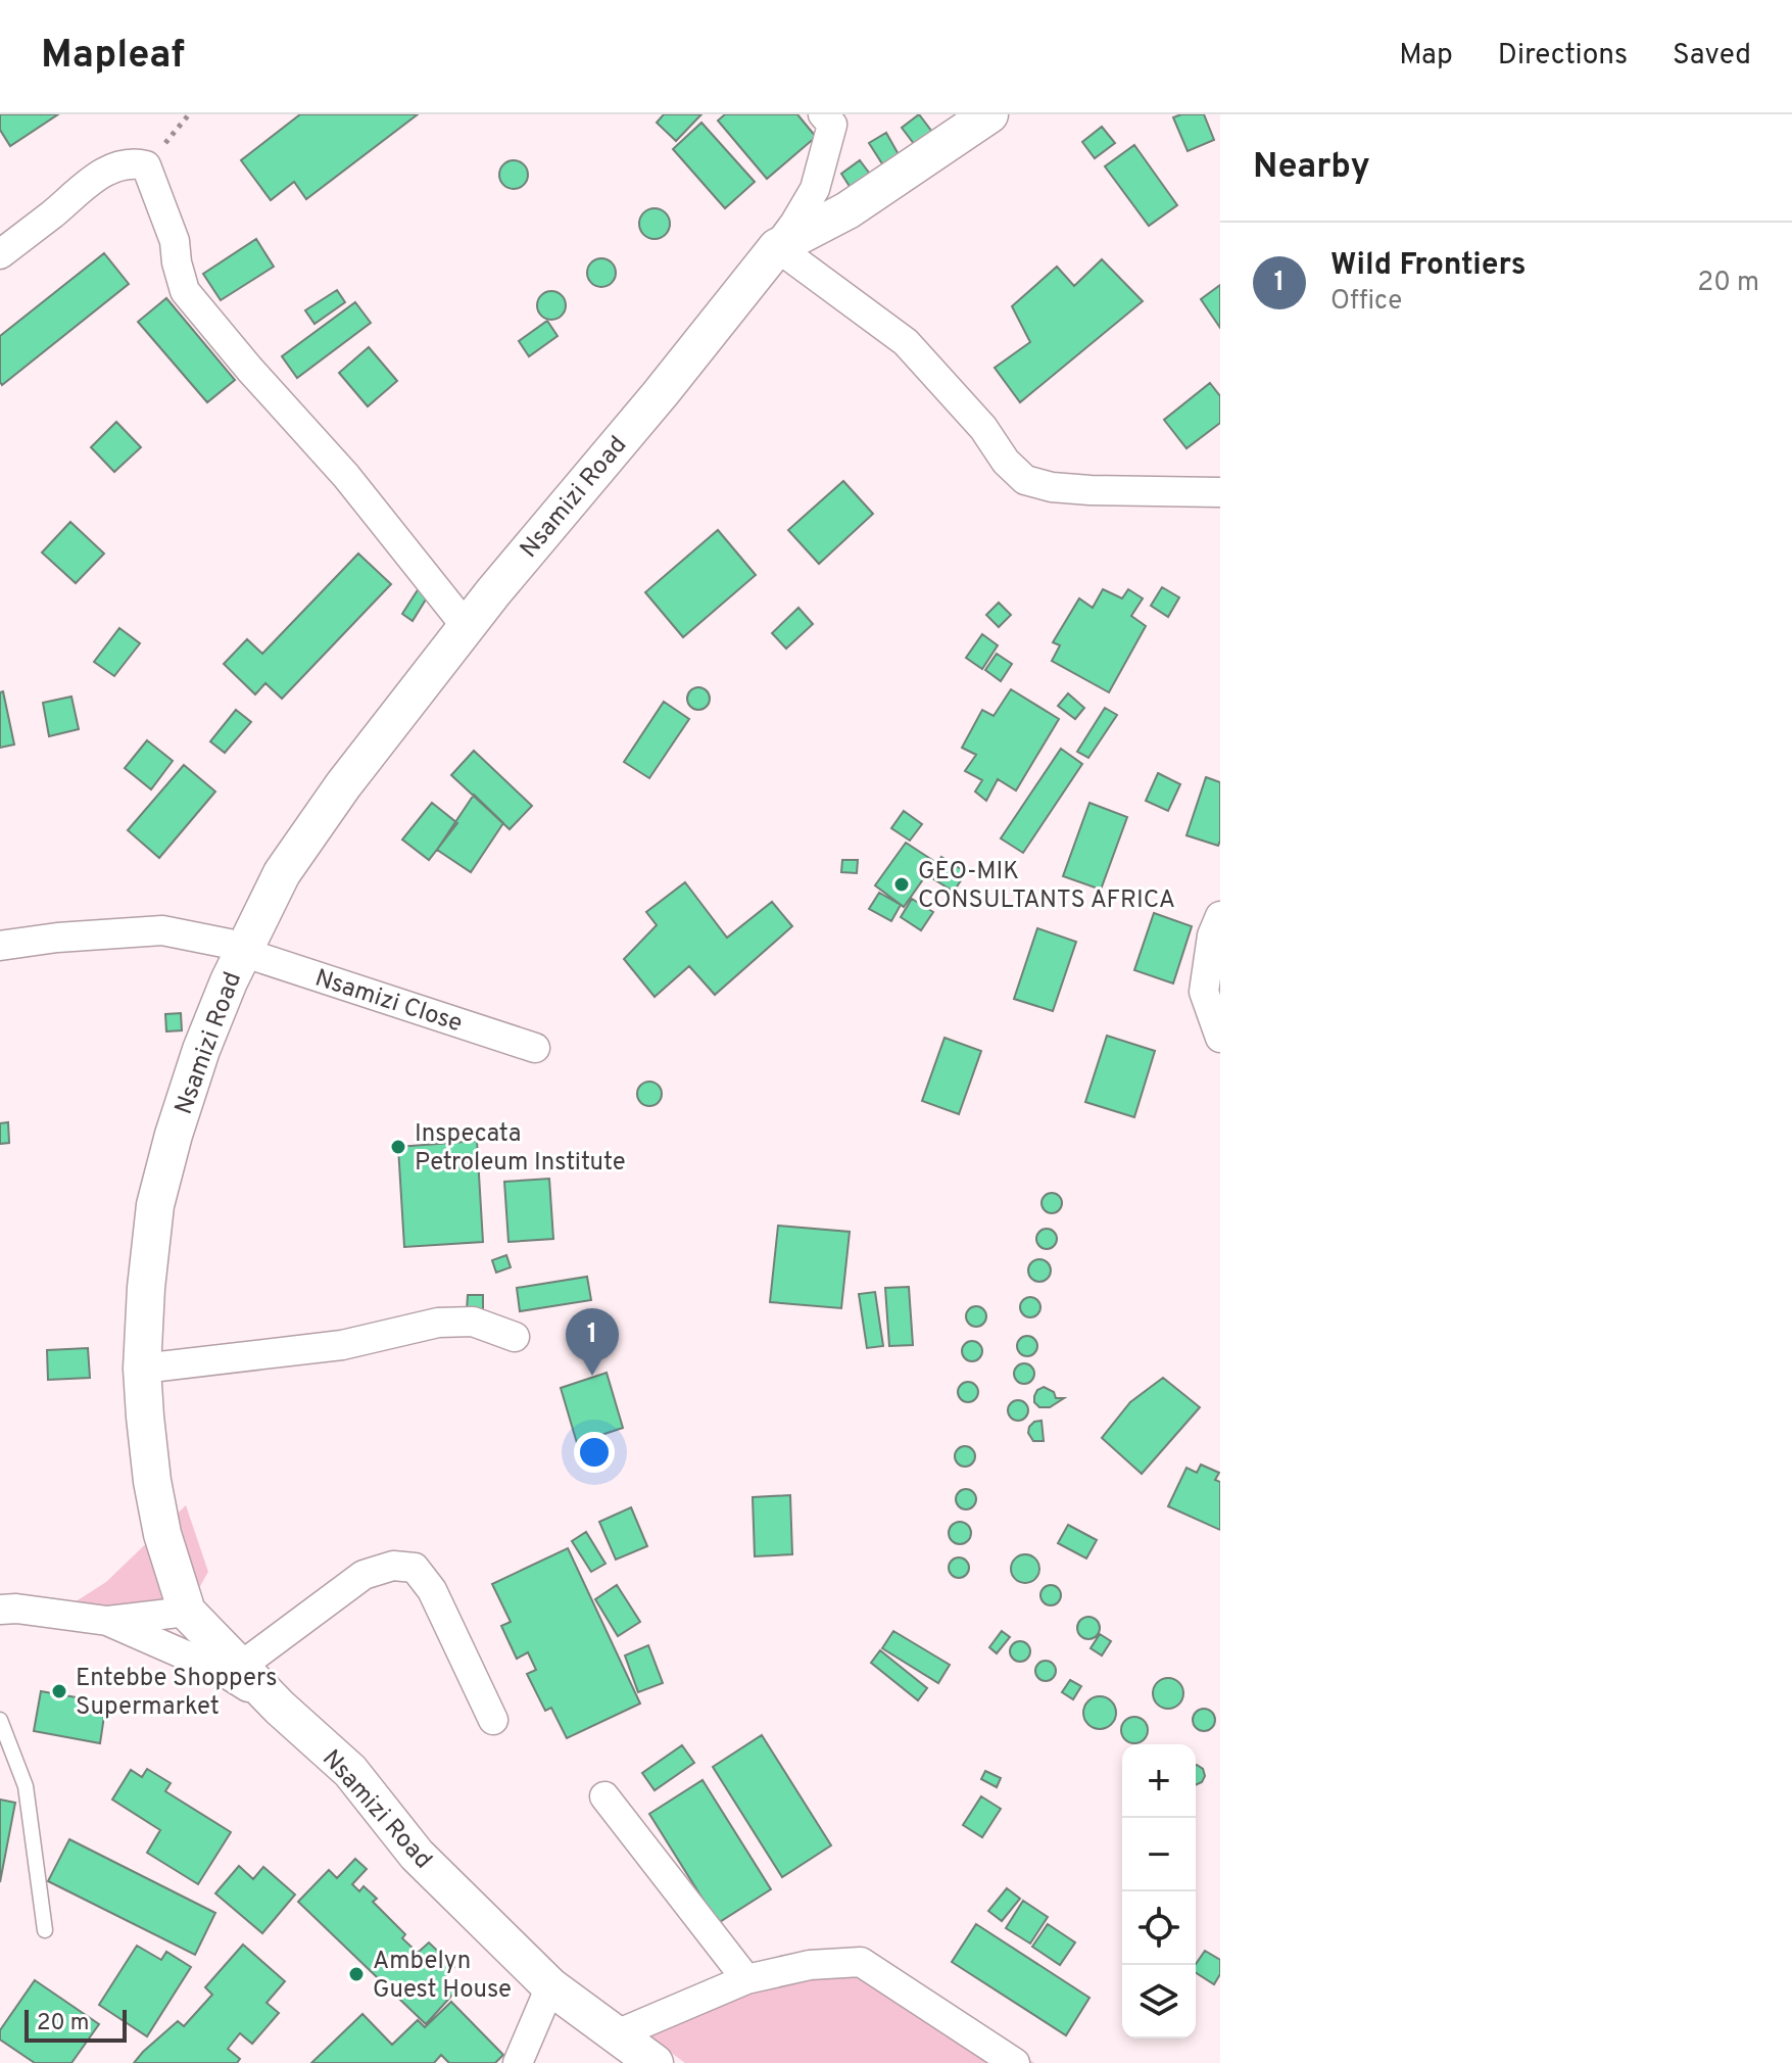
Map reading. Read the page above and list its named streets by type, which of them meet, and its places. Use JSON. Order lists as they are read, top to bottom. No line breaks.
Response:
{"streets":{"street":["Nsamizi Road","Nsamizi Close"]},"crossings":[["Nsamizi Road","Nsamizi Close"]],"places":["GEO-MIK CONSULTANTS AFRICA","Inspecata Petroleum Institute","Entebbe Shoppers Supermarket","Ambelyn Guest House"],"scale_bar":"20 m","page":{"header":"Mapleaf","nav":["Map","Directions","Saved"],"heading":"Nearby","list":[{"mark":"1","name":"Wild Frontiers","note":"Office","value":"20 m"}],"pins":"1","map_buttons":["+","−"],"scale":"20 m"}}
